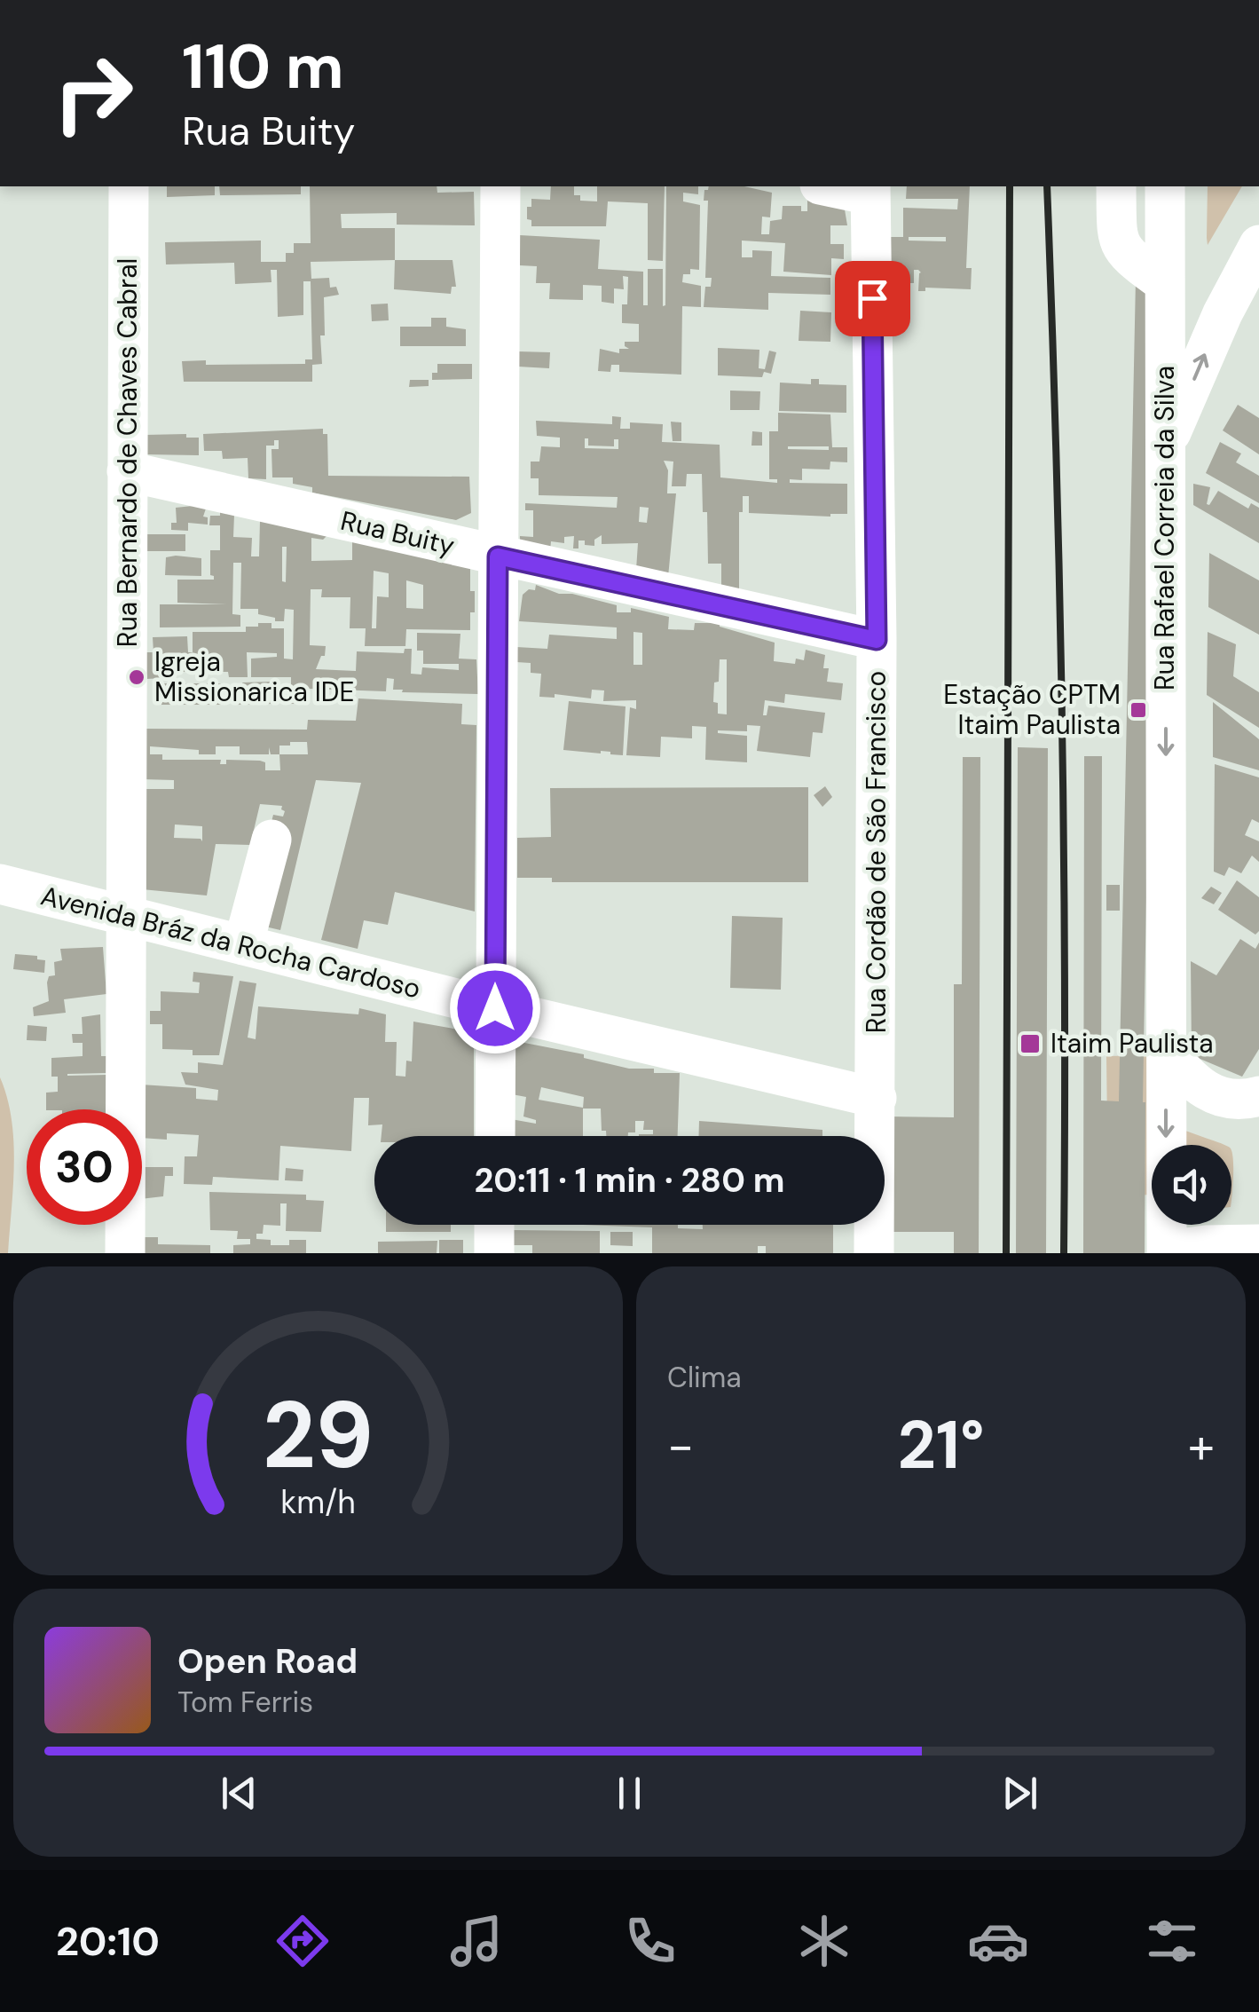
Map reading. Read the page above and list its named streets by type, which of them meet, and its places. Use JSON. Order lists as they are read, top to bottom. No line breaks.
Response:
{"streets":{"street":["Rua Bernardo de Chaves Cabral","Rua Rafael Correia da Silva","Rua Buity","Rua Cordão de São Francisco","Avenida Bráz da Rocha Cardoso"]},"crossings":[["Rua Bernardo de Chaves Cabral","Rua Buity"],["Rua Bernardo de Chaves Cabral","Avenida Bráz da Rocha Cardoso"],["Rua Buity","Rua Cordão de São Francisco"],["Rua Cordão de São Francisco","Avenida Bráz da Rocha Cardoso"]],"one_way":["Rua Rafael Correia da Silva"],"places":{"other":["Igreja Missionarica IDE"],"transit":["Estação CPTM Itaim Paulista","Itaim Paulista"]},"page":{"turn":["110 m","Rua Buity"],"limit":"30","trip":"20:11 · 1 min · 280 m","tile":"Clima","heat":["−","21°","+"],"song":["Open Road","Tom Ferris"],"tabs":"20:10","gauge":["29","km/h"]}}
